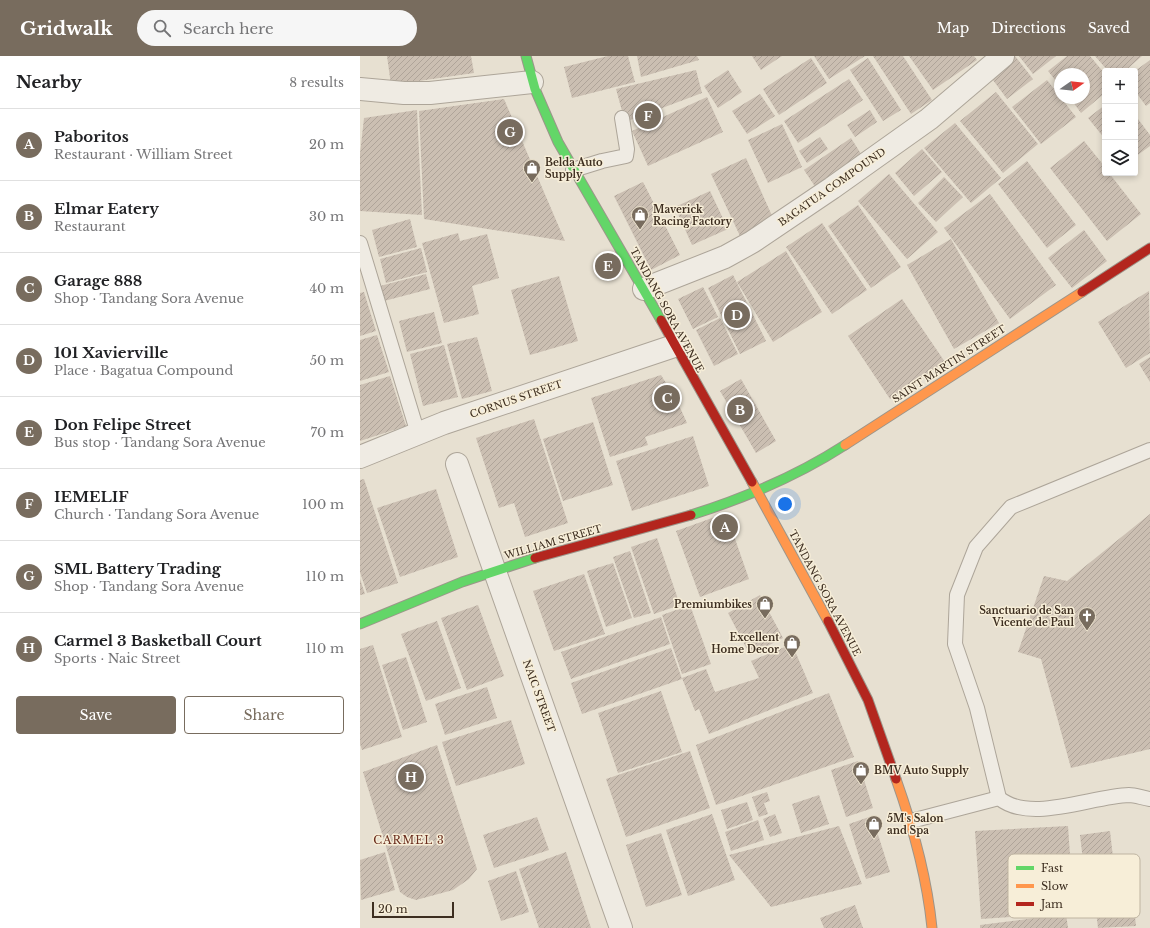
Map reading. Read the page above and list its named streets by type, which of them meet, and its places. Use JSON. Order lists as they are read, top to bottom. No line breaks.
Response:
{"streets":{"main road":["TANDANG SORA AVENUE","SAINT MARTIN STREET","WILLIAM STREET"],"street":["BAGATUA COMPOUND","CORNUS STREET","NAIC STREET"]},"crossings":[["BAGATUA COMPOUND","TANDANG SORA AVENUE"],["TANDANG SORA AVENUE","SAINT MARTIN STREET"],["TANDANG SORA AVENUE","CORNUS STREET"],["TANDANG SORA AVENUE","WILLIAM STREET"],["SAINT MARTIN STREET","WILLIAM STREET"],["WILLIAM STREET","NAIC STREET"]],"districts":["CARMEL 3"],"places":{"shop":["Belda Auto Supply","Maverick Racing Factory","Premiumbikes","Excellent Home Decor","BMV Auto Supply","5M's Salon and Spa"],"church":["Sanctuario de San Vicente de Paul"]},"legend":["Fast","Slow","Jam"],"scale_bar":"20 m","north":"right","page":{"header":"Gridwalk","search":"Search here","nav":["Map","Directions","Saved"],"heading":["Nearby","8 results"],"map_buttons":["+","−"],"pins":["F","G","E","D","C","B","A","H"],"list":[{"mark":"A","name":"Paboritos","note":"Restaurant · William Street","value":"20 m"},{"mark":"B","name":"Elmar Eatery","note":"Restaurant","value":"30 m"},{"mark":"C","name":"Garage 888","note":"Shop · Tandang Sora Avenue","value":"40 m"},{"mark":"D","name":"101 Xavierville","note":"Place · Bagatua Compound","value":"50 m"},{"mark":"E","name":"Don Felipe Street","note":"Bus stop · Tandang Sora Avenue","value":"70 m"},{"mark":"F","name":"IEMELIF","note":"Church · Tandang Sora Avenue","value":"100 m"},{"mark":"G","name":"SML Battery Trading","note":"Shop · Tandang Sora Avenue","value":"110 m"},{"mark":"H","name":"Carmel 3 Basketball Court","note":"Sports · Naic Street","value":"110 m"}],"buttons":["Save","Share"],"scale":"20 m"}}
